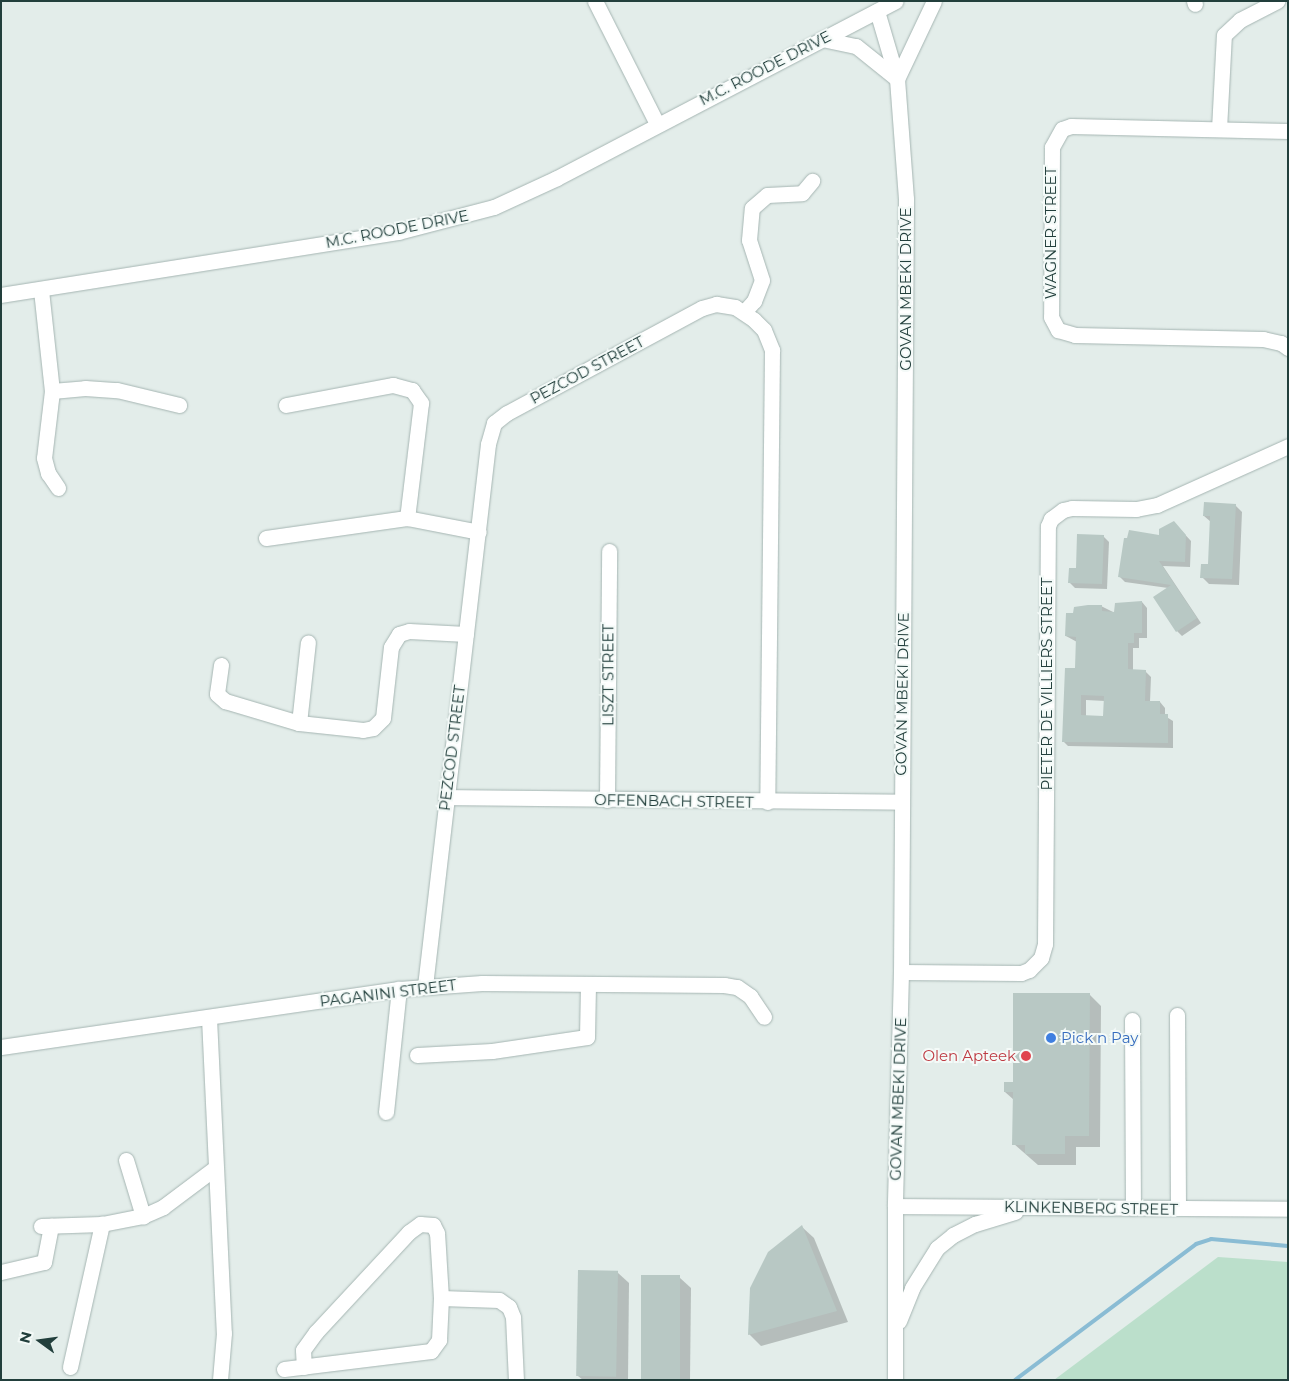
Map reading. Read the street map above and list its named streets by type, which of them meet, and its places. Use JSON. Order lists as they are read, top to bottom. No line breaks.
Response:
{"streets":{"street":["M.C. ROODE DRIVE","WAGNER STREET","GOVAN MBEKI DRIVE","PEZCOD STREET","LISZT STREET","PIETER DE VILLIERS STREET","OFFENBACH STREET","PAGANINI STREET","KLINKENBERG STREET"]},"crossings":[["M.C. ROODE DRIVE","GOVAN MBEKI DRIVE"],["GOVAN MBEKI DRIVE","PIETER DE VILLIERS STREET"],["GOVAN MBEKI DRIVE","OFFENBACH STREET"],["GOVAN MBEKI DRIVE","KLINKENBERG STREET"],["PEZCOD STREET","OFFENBACH STREET"],["PEZCOD STREET","PAGANINI STREET"],["LISZT STREET","OFFENBACH STREET"]],"places":["Pick n Pay","Olen Apteek"],"north":"left"}
